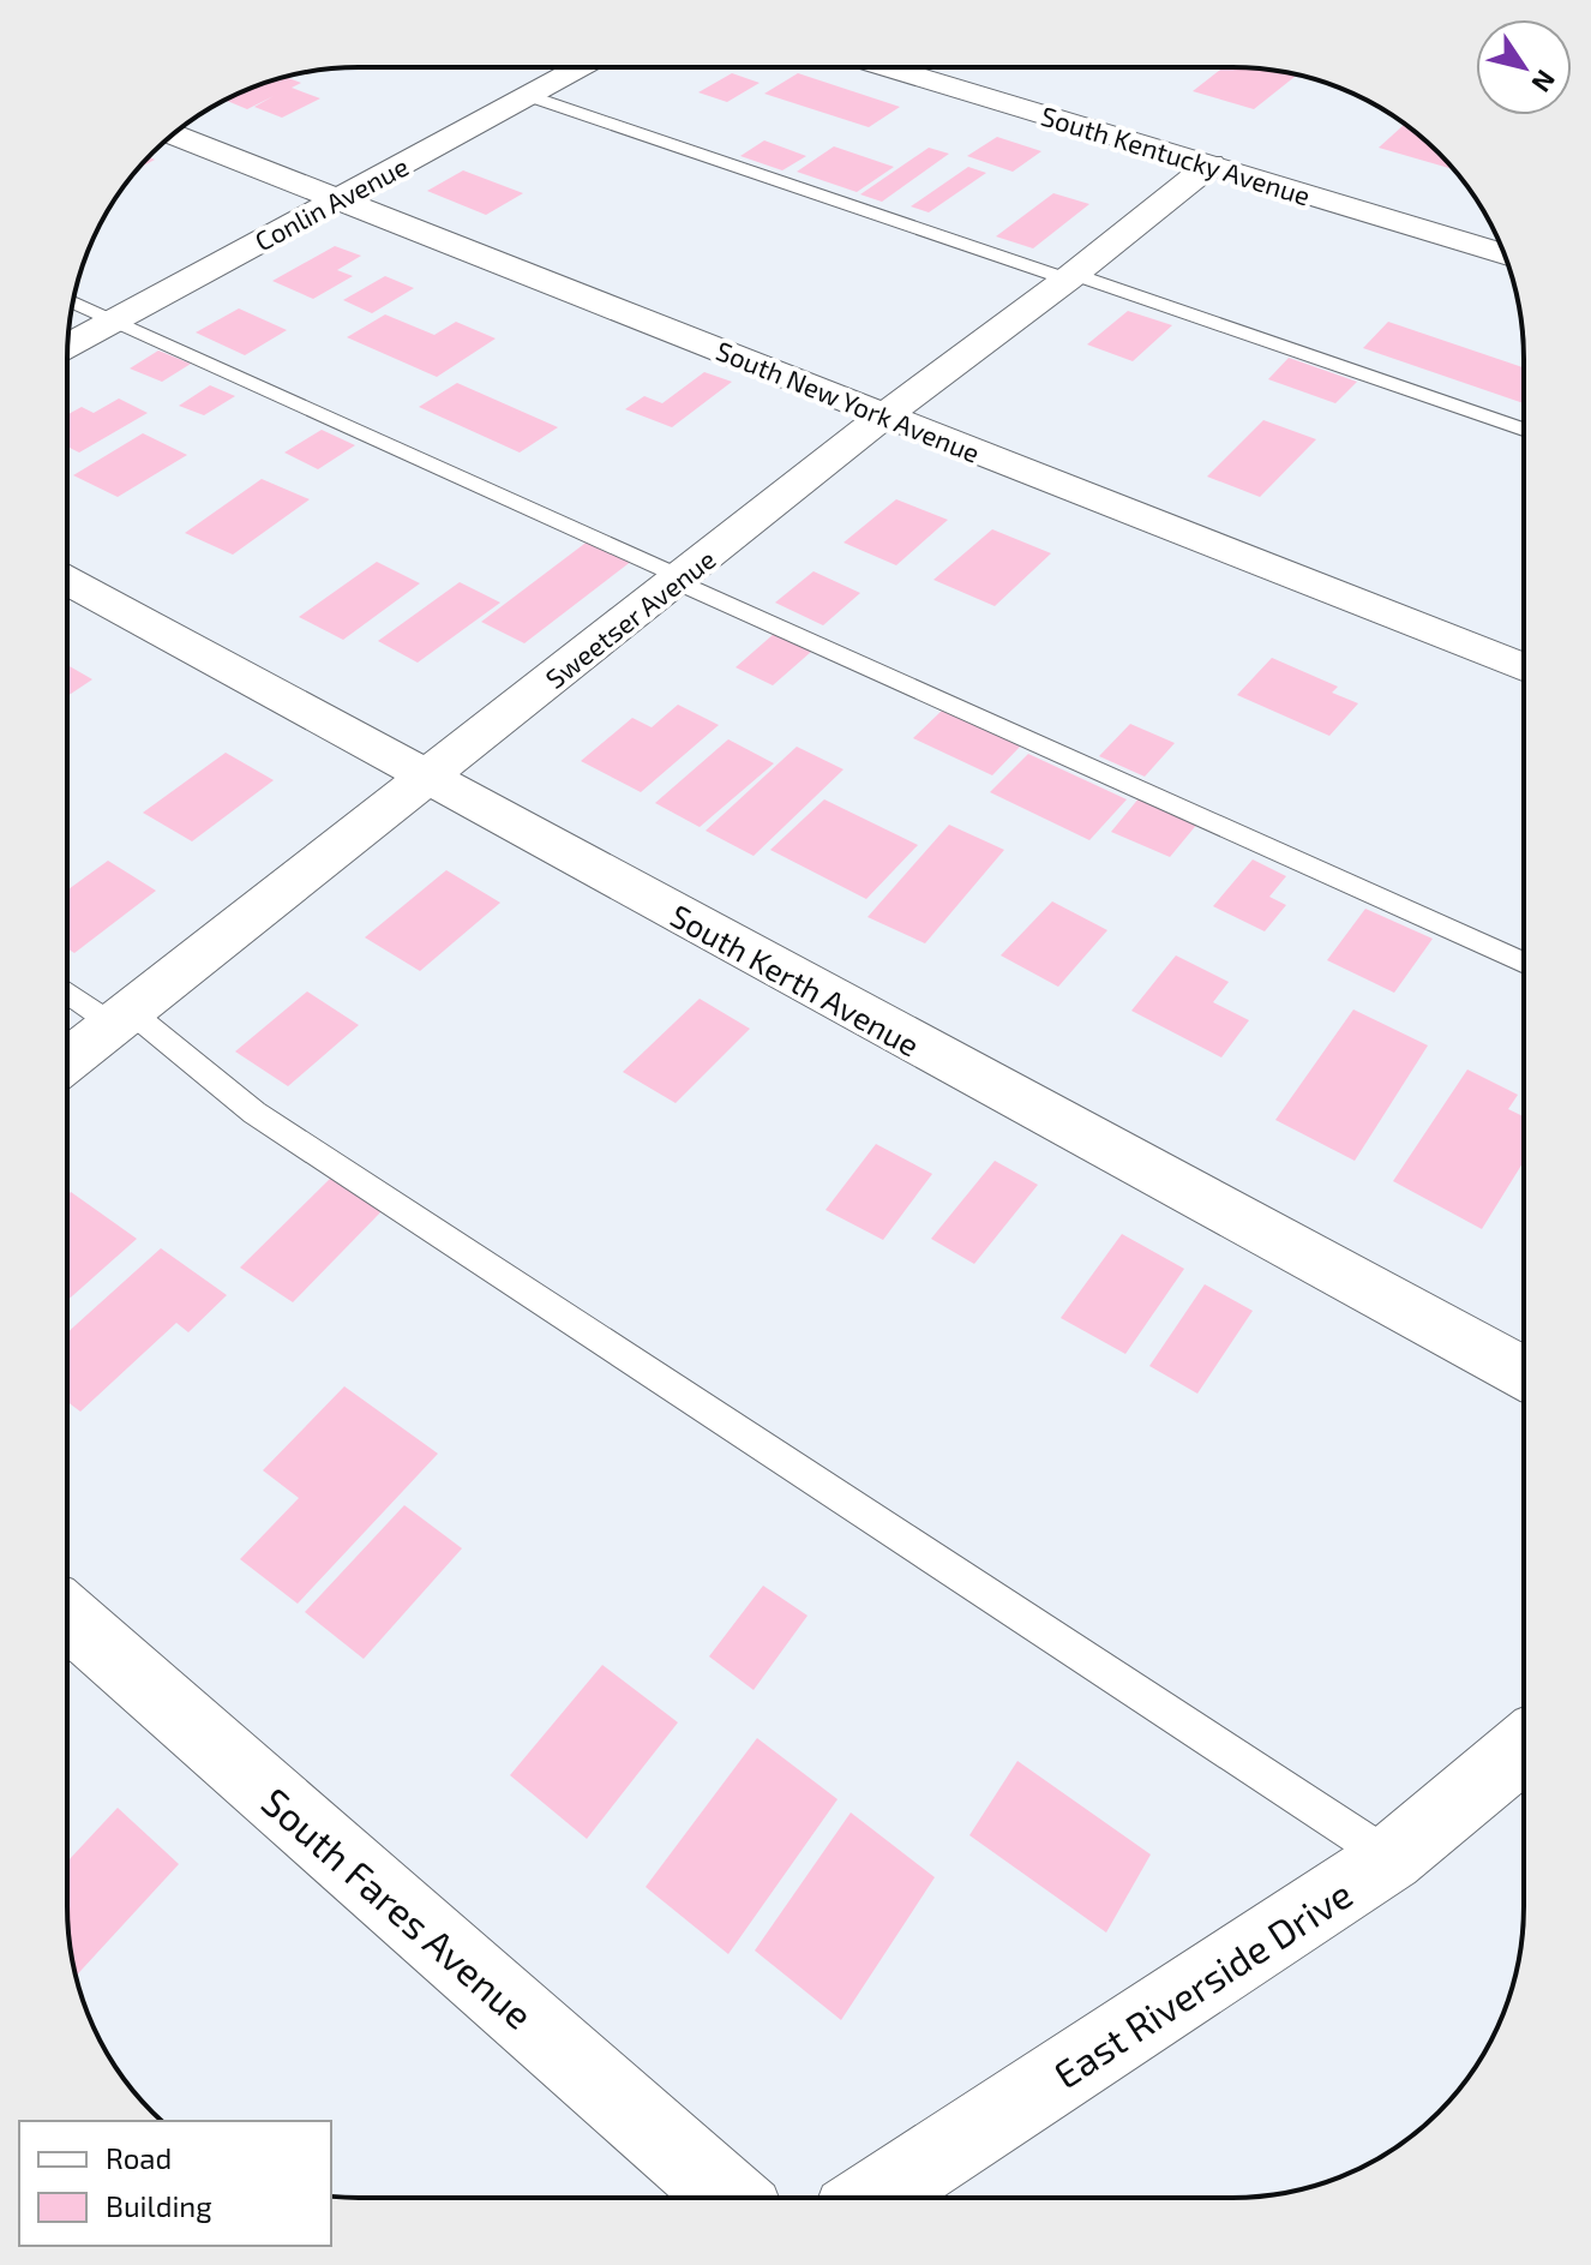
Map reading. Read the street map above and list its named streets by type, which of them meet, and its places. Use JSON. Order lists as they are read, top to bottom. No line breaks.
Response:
{"streets":{"street":["South Kentucky Avenue","Conlin Avenue","South New York Avenue","Sweetser Avenue","South Kerth Avenue","South Fares Avenue","East Riverside Drive"]},"crossings":[["South Kentucky Avenue","Sweetser Avenue"],["Conlin Avenue","South New York Avenue"],["South New York Avenue","Sweetser Avenue"],["Sweetser Avenue","South Kerth Avenue"]],"legend":["Road","Building"],"north":"bottom right"}
